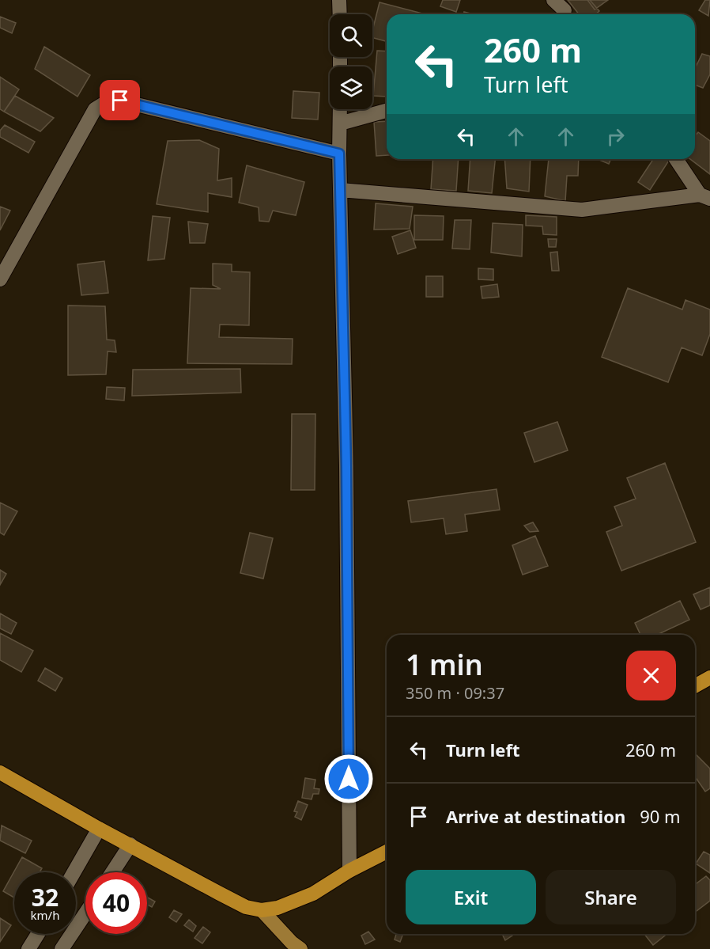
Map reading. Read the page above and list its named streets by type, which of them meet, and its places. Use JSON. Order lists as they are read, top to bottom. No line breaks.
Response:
{"page":{"turn":["260 m","Turn left"],"heading":["1 min","350 m · 09:37"],"list":[{"name":"Turn left","value":"260 m"},{"name":"Arrive at destination","value":"90 m"}],"buttons":["Exit","Share"],"speed":"32 km/h","limit":"40"}}
